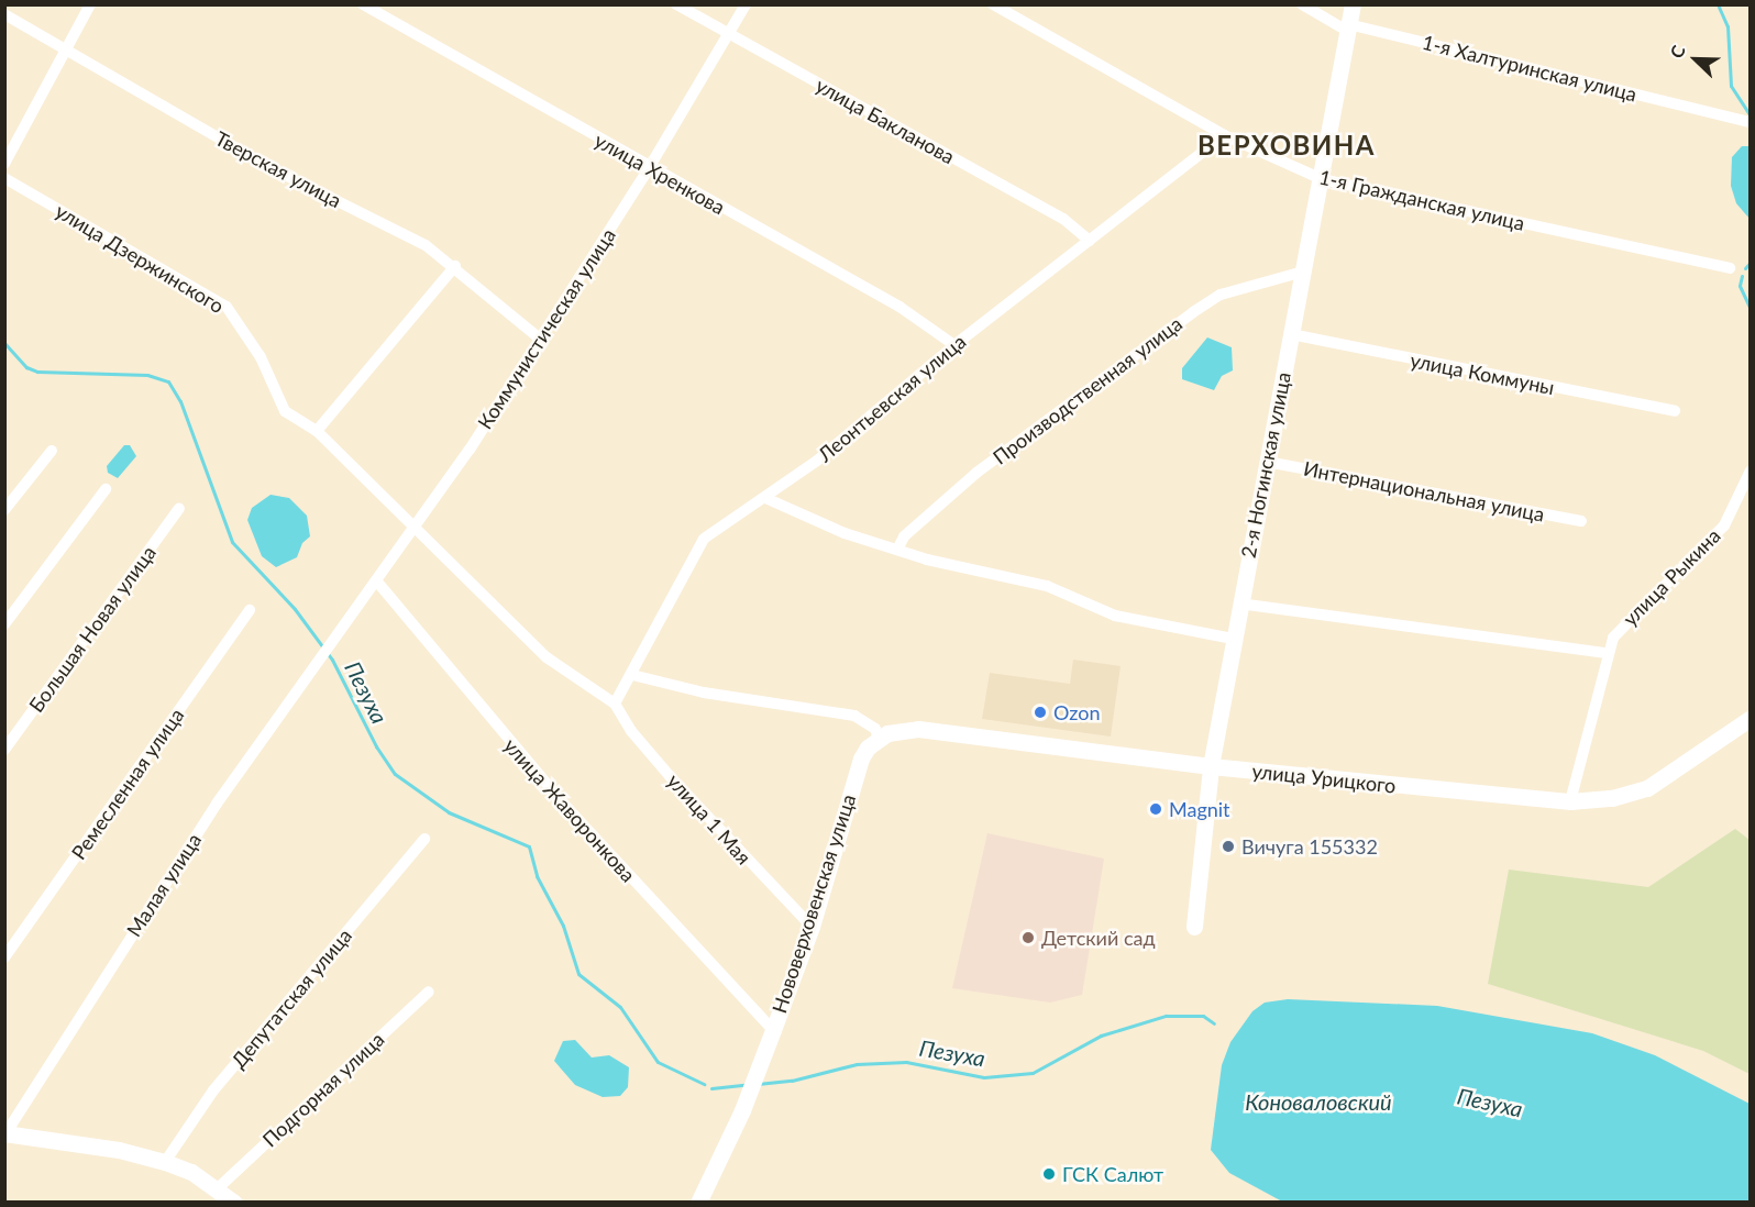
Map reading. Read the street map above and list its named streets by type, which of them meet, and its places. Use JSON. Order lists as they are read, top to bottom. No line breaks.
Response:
{"streets":{"main road":["2-я Ногинская улица","улица Урицкого","Нововерховенская улица"],"street":["1-я Халтуринская улица","улица Бакланова","Тверская улица","улица Хренкова","1-я Гражданская улица","улица Дзержинского","Коммунистическая улица","улица Коммуны","Производственная улица","Леонтьевская улица","Интернациональная улица","улица Рыкина","Большая Новая улица","Ремесленная улица","улица Жаворонкова","улица 1 Мая","Малая улица","Депутатская улица","Подгорная улица"]},"crossings":[["1-я Халтуринская улица","2-я Ногинская улица"],["улица Бакланова","Коммунистическая улица"],["улица Бакланова","Леонтьевская улица"],["Тверская улица","Коммунистическая улица"],["улица Хренкова","Коммунистическая улица"],["улица Хренкова","Леонтьевская улица"],["1-я Гражданская улица","Леонтьевская улица"],["1-я Гражданская улица","2-я Ногинская улица"],["улица Дзержинского","Коммунистическая улица"],["улица Дзержинского","Леонтьевская улица"],["улица Дзержинского","улица 1 Мая"],["Коммунистическая улица","улица Жаворонкова"],["Коммунистическая улица","Малая улица"],["улица Коммуны","2-я Ногинская улица"],["Производственная улица","2-я Ногинская улица"],["Леонтьевская улица","улица 1 Мая"],["2-я Ногинская улица","Интернациональная улица"],["2-я Ногинская улица","улица Урицкого"],["улица Рыкина","улица Урицкого"],["улица Урицкого","Нововерховенская улица"],["улица Жаворонкова","Нововерховенская улица"],["улица 1 Мая","Нововерховенская улица"]],"districts":["ВЕРХОВИНА"],"water":["Пезуха","Коноваловский"],"places":["Ozon","Magnit","Вичуга 155332","Детский сад","ГСК Салют"],"north":"top left"}
